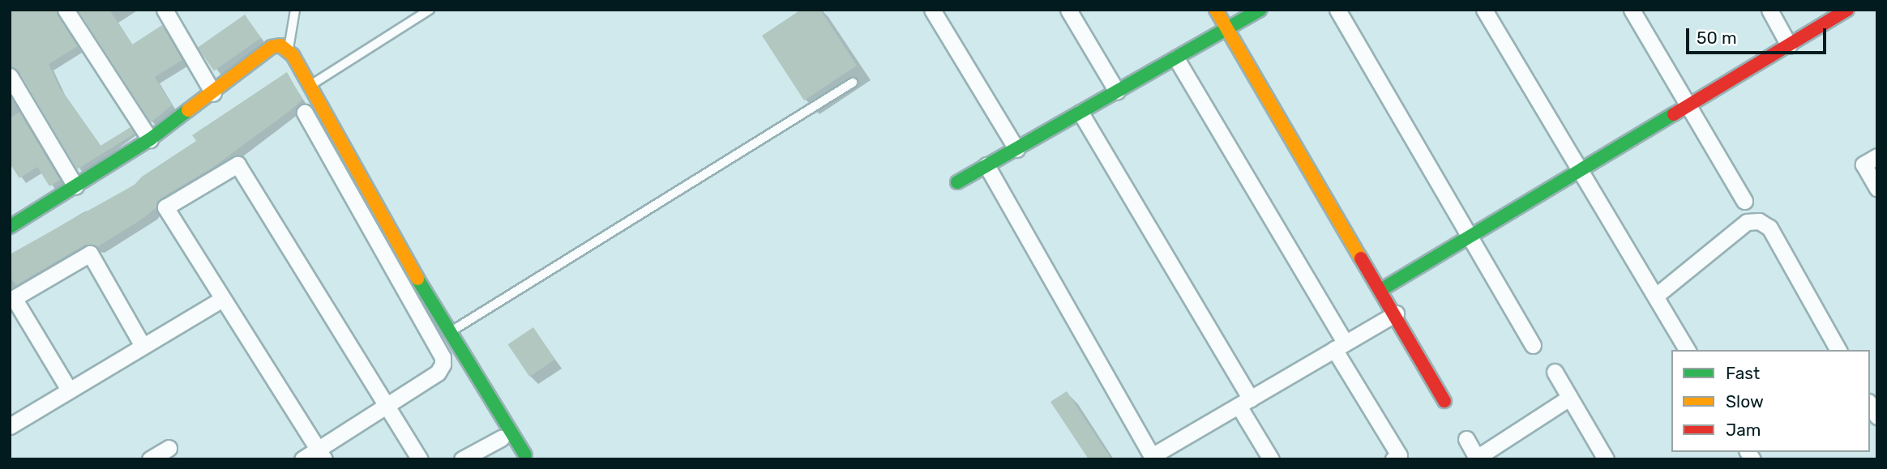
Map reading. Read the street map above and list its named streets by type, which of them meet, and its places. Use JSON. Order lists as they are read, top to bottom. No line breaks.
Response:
{"legend":["Fast","Slow","Jam"],"scale_bar":"50 m"}
